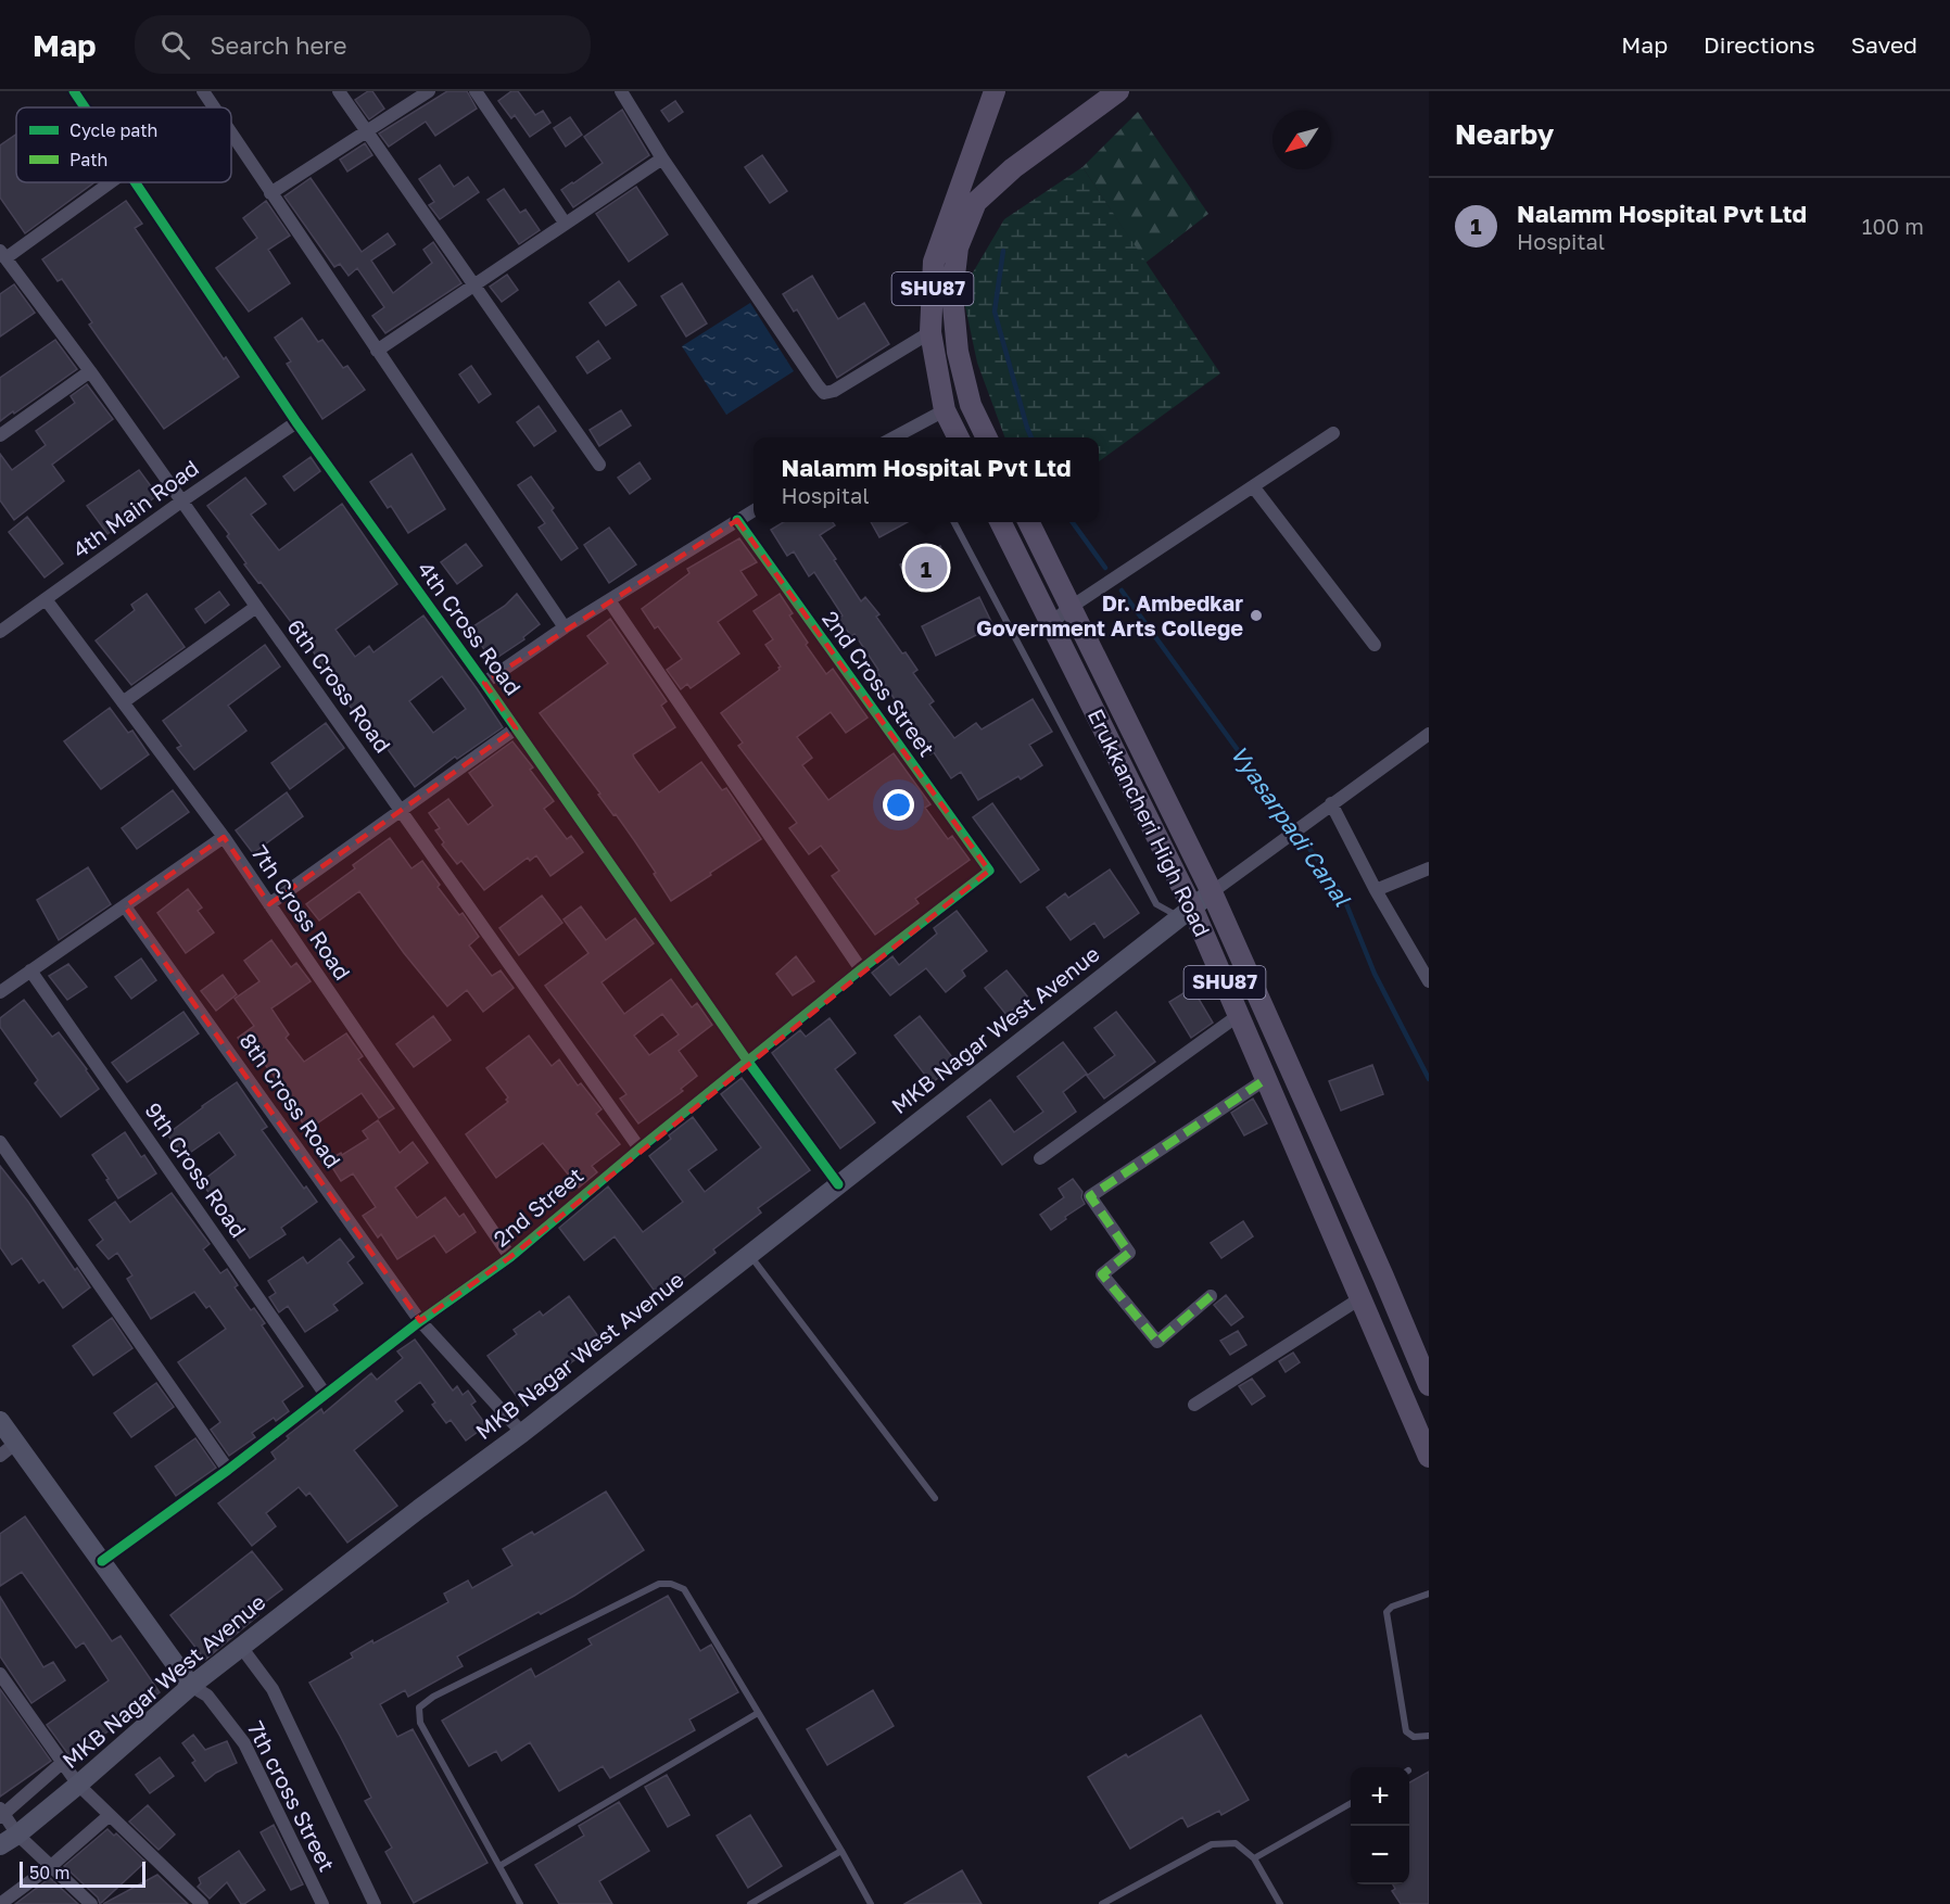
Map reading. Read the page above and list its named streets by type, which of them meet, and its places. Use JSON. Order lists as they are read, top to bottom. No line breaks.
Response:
{"streets":{"main road":["SHU87","Erukkancheri High Road","MKB Nagar West Avenue"],"street":["4th Main Road","4th Cross Road","2nd Cross Street","6th Cross Road","7th Cross Road","8th Cross Road","9th Cross Road","2nd Street","7th cross Street"]},"crossings":[["SHU87","MKB Nagar West Avenue"],["4th Main Road","4th Cross Road"],["4th Main Road","6th Cross Road"],["4th Main Road","7th Cross Road"],["4th Cross Road","MKB Nagar West Avenue"],["4th Cross Road","2nd Street"],["2nd Cross Street","2nd Street"],["6th Cross Road","2nd Street"],["Erukkancheri High Road","MKB Nagar West Avenue"],["7th Cross Road","2nd Street"],["MKB Nagar West Avenue","8th Cross Road"],["MKB Nagar West Avenue","7th cross Street"],["8th Cross Road","2nd Street"],["9th Cross Road","2nd Street"]],"water":["Vyasarpadi Canal"],"places":["Dr. Ambedkar Government Arts College"],"legend":["Cycle path","Path"],"scale_bar":"50 m","north":"bottom left","page":{"header":"Map","search":"Search here","nav":["Map","Directions","Saved"],"heading":"Nearby","list":[{"mark":"1","name":"Nalamm Hospital Pvt Ltd","note":"Hospital","value":"100 m"}],"popup":["Nalamm Hospital Pvt Ltd","Hospital"],"pins":"1","map_buttons":["+","−"],"scale":"50 m"}}
